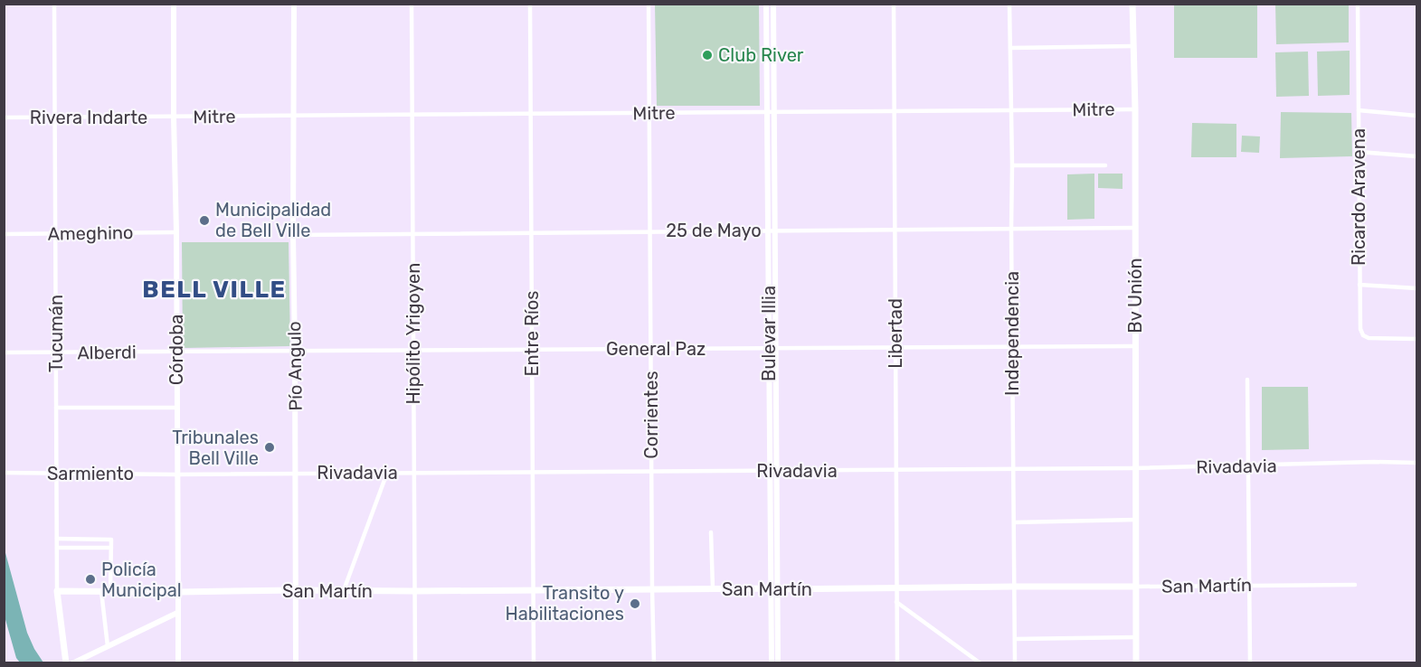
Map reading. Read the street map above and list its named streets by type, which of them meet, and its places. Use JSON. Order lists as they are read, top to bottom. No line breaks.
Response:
{"streets":{"main road":["Bv Unión","Tucumán","San Martín"],"street":["Mitre","Rivera Indarte","Ricardo Aravena","25 de Mayo","Ameghino","Hipólito Yrigoyen","Entre Ríos","Bulevar Illia","Libertad","Independencia","General Paz","Córdoba","Alberdi","Pío Angulo","Corrientes","Rivadavia","Sarmiento"]},"crossings":[["Mitre","Rivera Indarte"],["Mitre","Bv Unión"],["Mitre","Hipólito Yrigoyen"],["Mitre","Entre Ríos"],["Mitre","Bulevar Illia"],["Mitre","Libertad"],["Mitre","Independencia"],["Mitre","Córdoba"],["Mitre","Pío Angulo"],["Mitre","Corrientes"],["Rivera Indarte","Tucumán"],["Rivera Indarte","Córdoba"],["25 de Mayo","Bv Unión"],["25 de Mayo","Hipólito Yrigoyen"],["25 de Mayo","Entre Ríos"],["25 de Mayo","Bulevar Illia"],["25 de Mayo","Libertad"],["25 de Mayo","Independencia"],["25 de Mayo","Pío Angulo"],["25 de Mayo","Corrientes"],["Ameghino","Tucumán"],["Ameghino","Córdoba"],["Bv Unión","General Paz"],["Bv Unión","Rivadavia"],["Bv Unión","San Martín"],["Tucumán","Alberdi"],["Tucumán","Sarmiento"],["Tucumán","San Martín"],["Hipólito Yrigoyen","General Paz"],["Hipólito Yrigoyen","Rivadavia"],["Hipólito Yrigoyen","San Martín"],["Entre Ríos","General Paz"],["Entre Ríos","Rivadavia"],["Entre Ríos","San Martín"],["Bulevar Illia","General Paz"],["Bulevar Illia","Rivadavia"],["Bulevar Illia","San Martín"],["Libertad","General Paz"],["Libertad","Rivadavia"],["Libertad","San Martín"],["Independencia","General Paz"],["Independencia","Rivadavia"],["Independencia","San Martín"],["General Paz","Córdoba"],["General Paz","Alberdi"],["General Paz","Pío Angulo"],["General Paz","Corrientes"],["Córdoba","Alberdi"],["Córdoba","Rivadavia"],["Córdoba","Sarmiento"],["Córdoba","San Martín"],["Pío Angulo","Rivadavia"],["Pío Angulo","San Martín"],["Corrientes","Rivadavia"],["Corrientes","San Martín"],["Rivadavia","Sarmiento"]],"districts":["BELL VILLE"],"places":["Club River","Municipalidad de Bell Ville","Tribunales Bell Ville","Policía Municipal","Transito y Habilitaciones"]}
